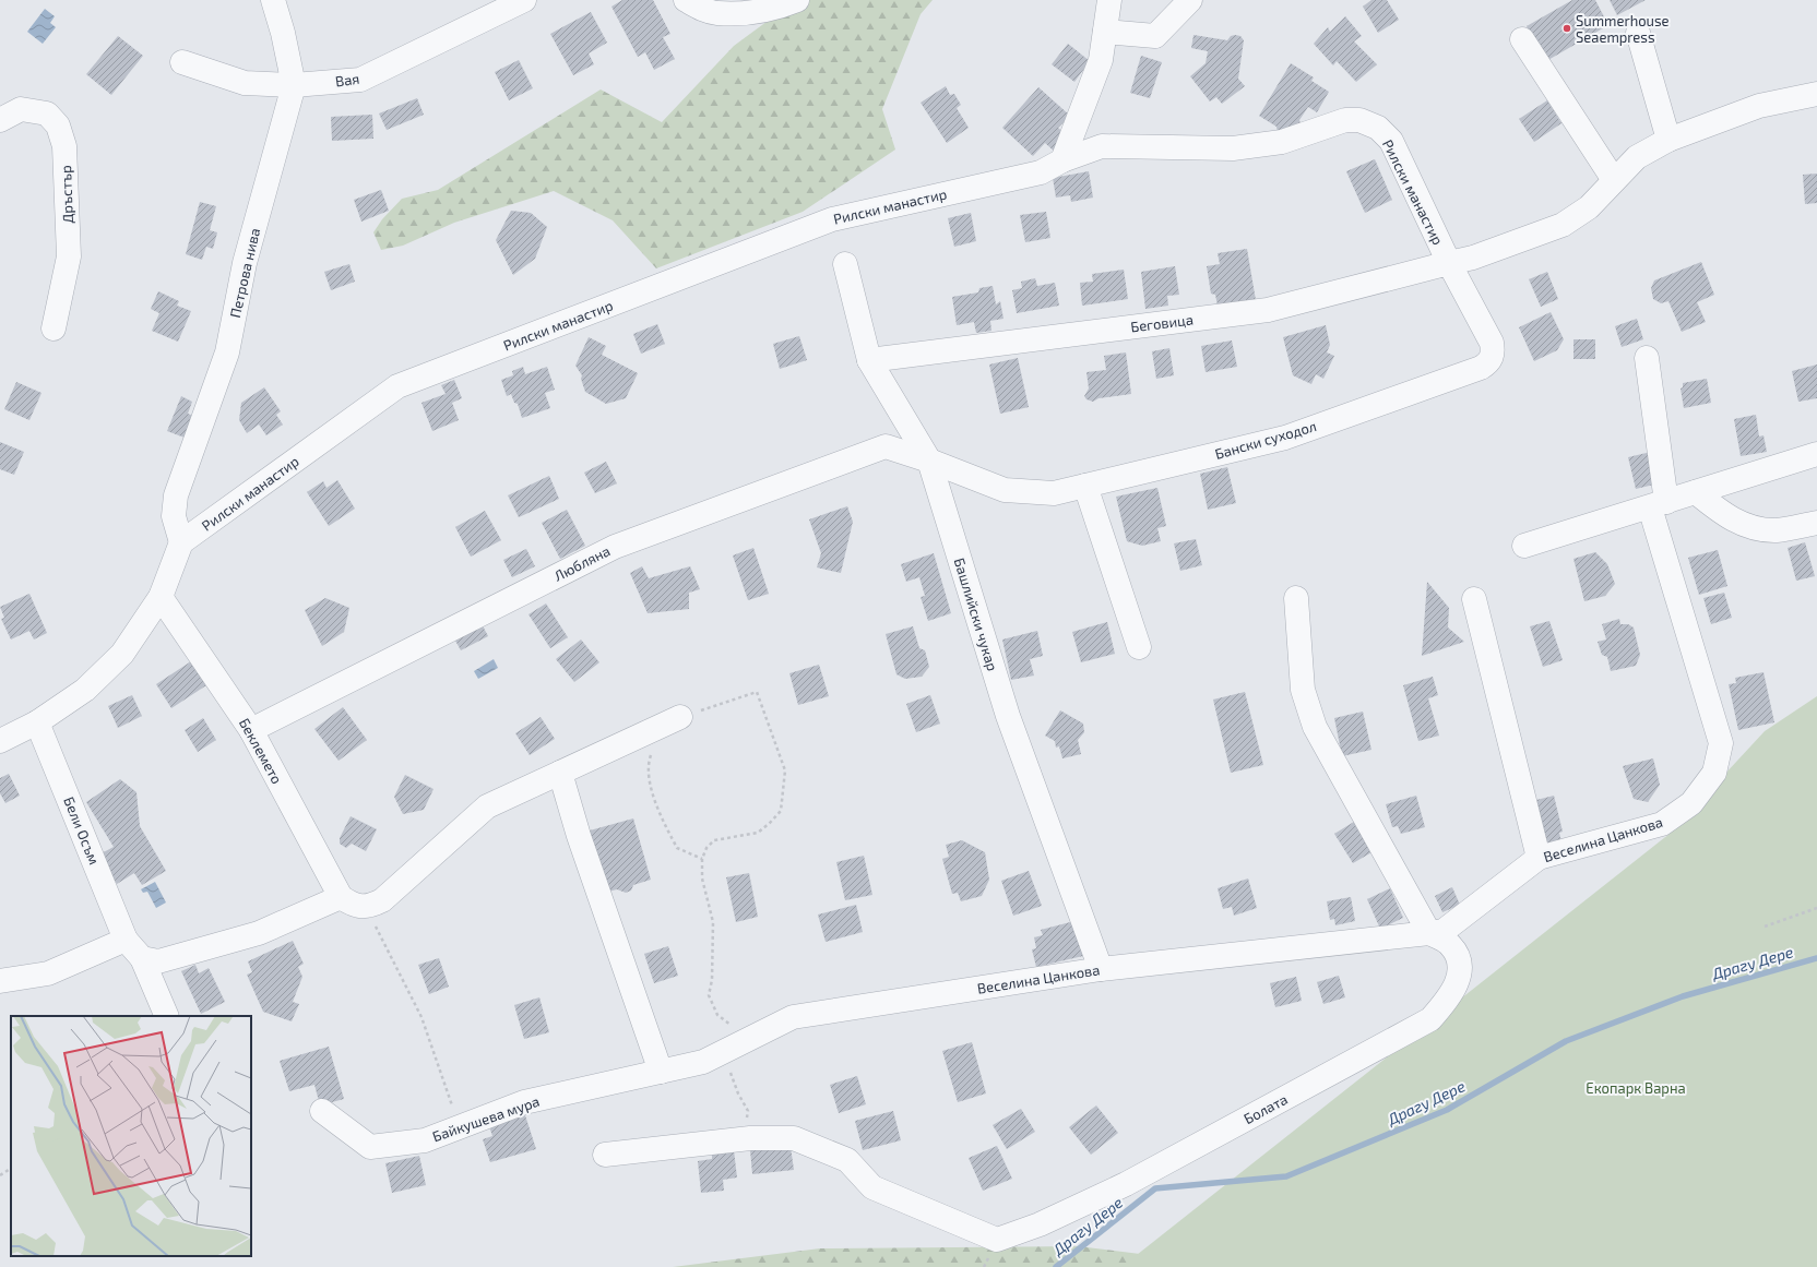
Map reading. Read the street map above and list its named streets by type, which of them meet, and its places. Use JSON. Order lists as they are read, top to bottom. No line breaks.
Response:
{"streets":{"street":["Вая","Рилски манастир","Дръстър","Петрова нива","Беговица","Бански суходол","Любляна","Башлийски чукар","Беклемето","Бели Осъм","Веселина Цанкова","Болата","Байкушева мура"]},"crossings":[["Вая","Петрова нива"],["Рилски манастир","Петрова нива"],["Рилски манастир","Беговица"],["Рилски манастир","Бански суходол"],["Беговица","Бански суходол"],["Беговица","Башлийски чукар"],["Бански суходол","Любляна"],["Бански суходол","Башлийски чукар"],["Любляна","Башлийски чукар"],["Любляна","Беклемето"],["Башлийски чукар","Веселина Цанкова"],["Веселина Цанкова","Болата"],["Веселина Цанкова","Байкушева мура"]],"water":["Драгу Дере"],"parks":["Екопарк Варна"],"places":["Summerhouse Seaempress"]}
